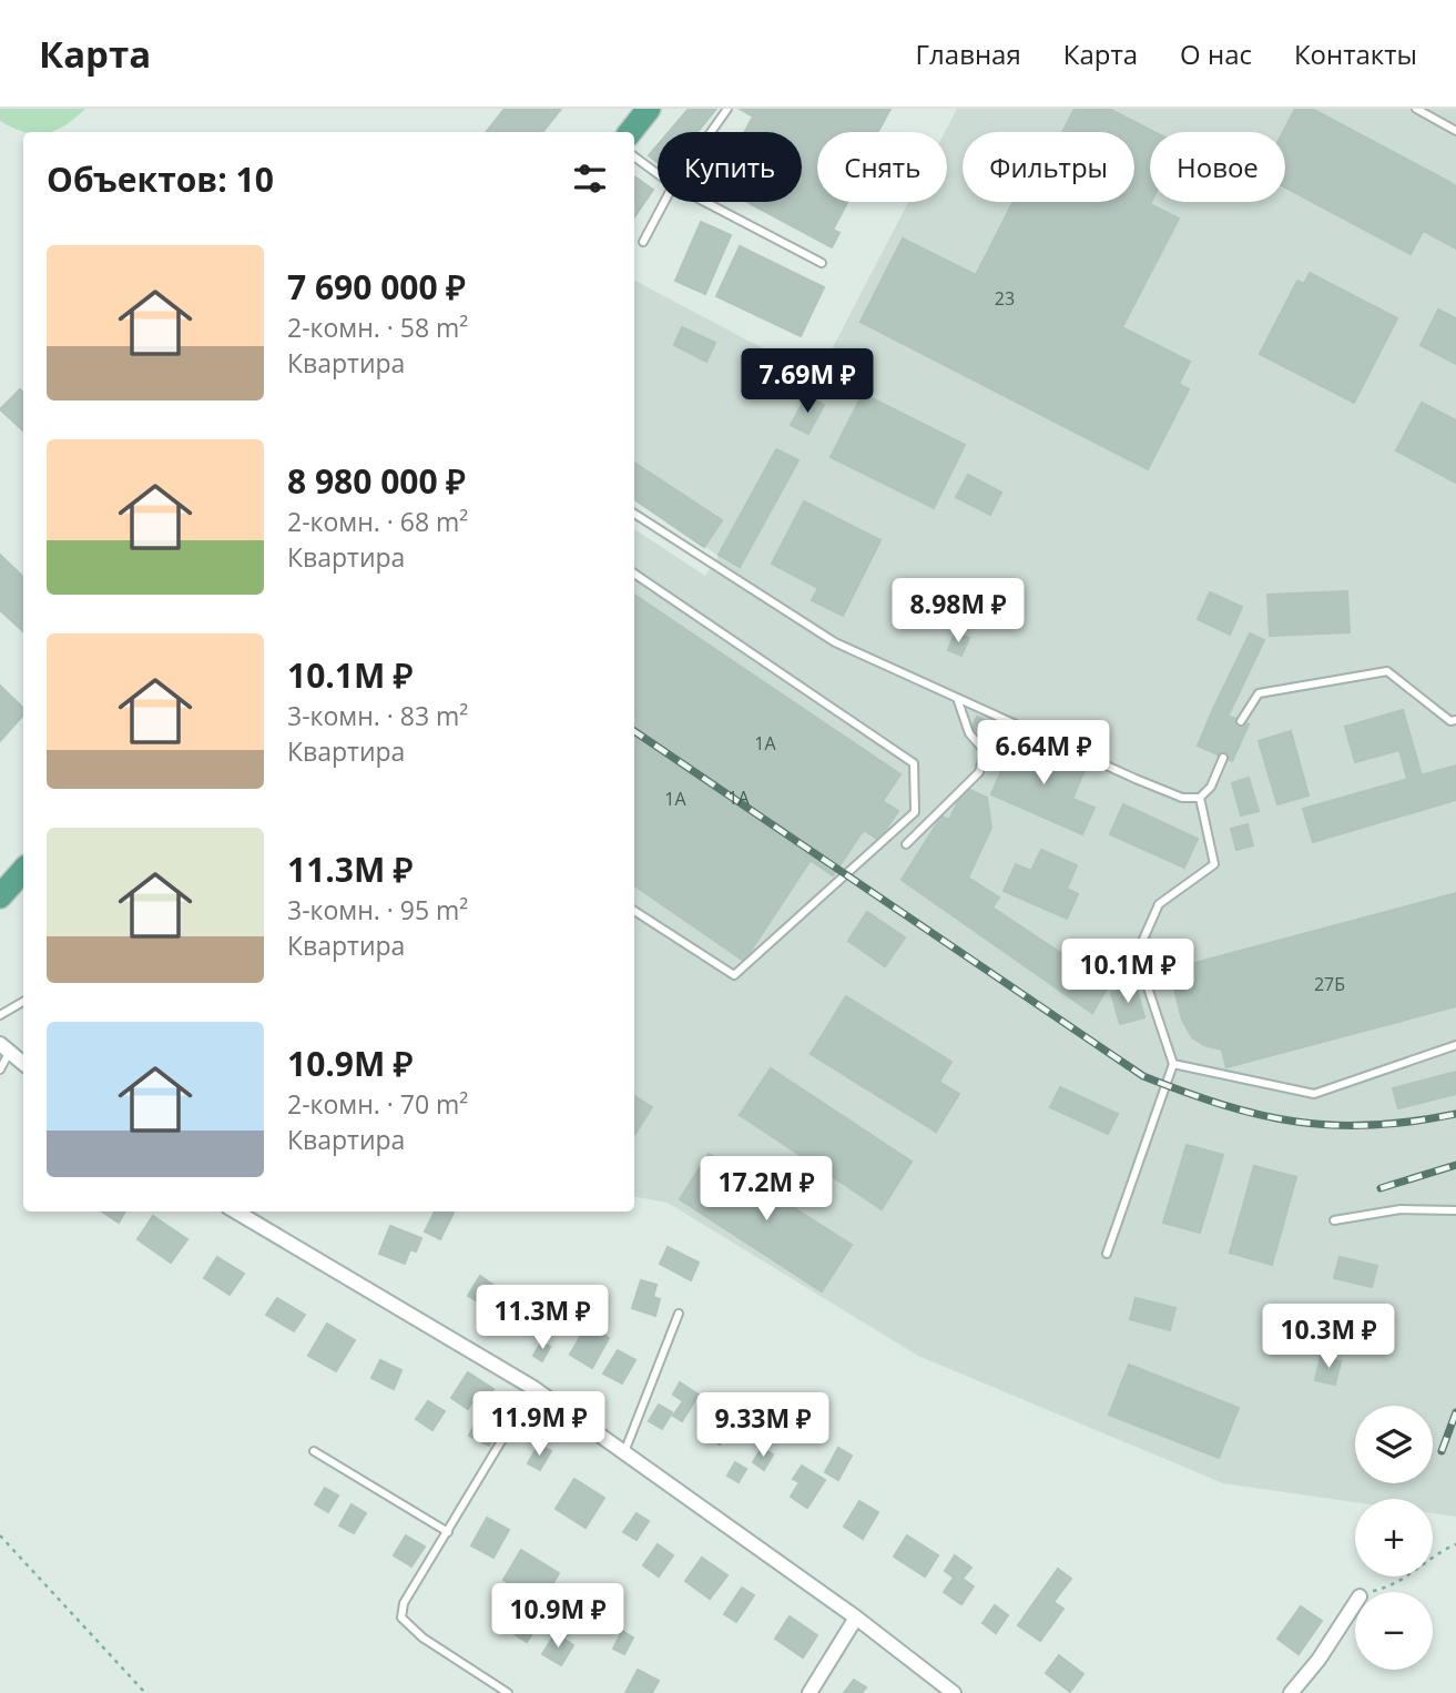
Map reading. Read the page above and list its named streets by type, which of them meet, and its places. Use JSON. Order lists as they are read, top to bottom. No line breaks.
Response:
{"house_numbers":["23","1А","1А","1А","27Б"],"page":{"header":"Карта","nav":["Главная","Карта","О нас","Контакты"],"chip":["Купить","Снять","Фильтры","Новое"],"heading":"Объектов: 10","list":[{"name":"7 690 000 ₽","note":"2-комн. · 58 m² · Квартира"},{"name":"8 980 000 ₽","note":"2-комн. · 68 m² · Квартира"},{"name":"10.1M ₽","note":"3-комн. · 83 m² · Квартира"},{"name":"11.3M ₽","note":"3-комн. · 95 m² · Квартира"},{"name":"10.9M ₽","note":"2-комн. · 70 m² · Квартира"}],"price":["7.69M ₽","8.98M ₽","6.64M ₽","10.1M ₽","17.2M ₽","11.3M ₽","10.3M ₽","11.9M ₽","9.33M ₽","10.9M ₽"],"map_buttons":["+","−"]}}
